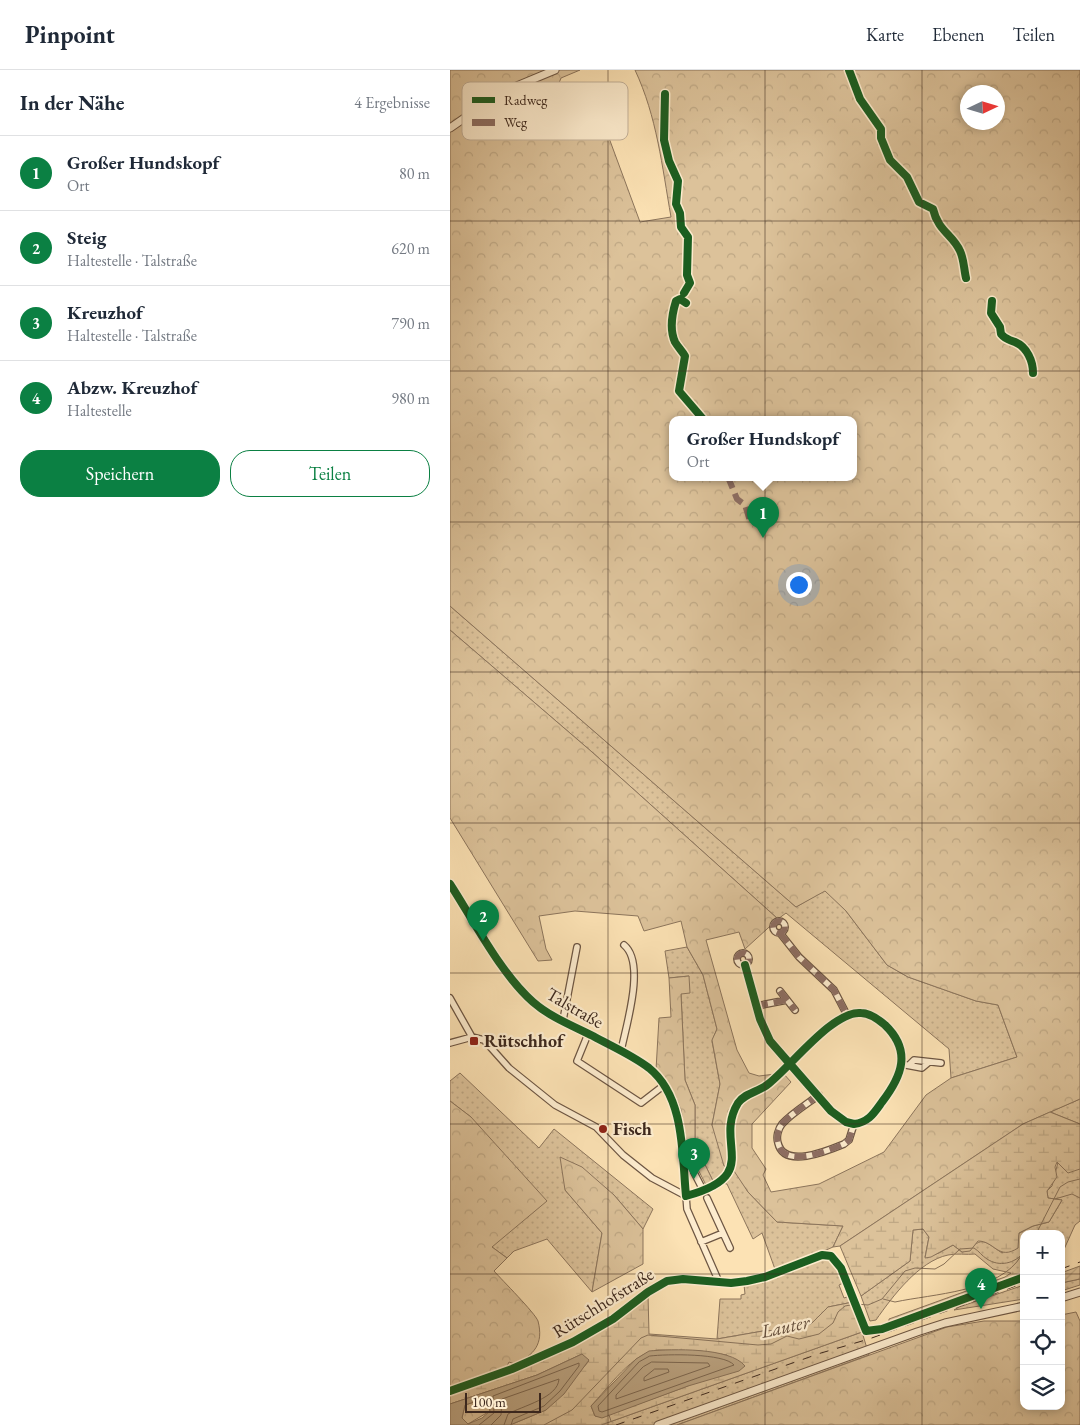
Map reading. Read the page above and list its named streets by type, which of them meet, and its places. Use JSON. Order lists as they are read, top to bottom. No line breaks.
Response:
{"streets":{"street":["Talstraße","Rütschhofstraße"]},"crossings":[["Talstraße","Rütschhofstraße"]],"water":["Lauter"],"places":{"transit":["Rütschhof"],"other":["Fisch"]},"legend":["Radweg","Weg"],"scale_bar":"100 m","north":"right","page":{"header":"Pinpoint","nav":["Karte","Ebenen","Teilen"],"heading":["In der Nähe","4 Ergebnisse"],"list":[{"mark":"1","name":"Großer Hundskopf","note":"Ort","value":"80 m"},{"mark":"2","name":"Steig","note":"Haltestelle · Talstraße","value":"620 m"},{"mark":"3","name":"Kreuzhof","note":"Haltestelle · Talstraße","value":"790 m"},{"mark":"4","name":"Abzw. Kreuzhof","note":"Haltestelle","value":"980 m"}],"popup":["Großer Hundskopf","Ort"],"buttons":["Speichern","Teilen"],"pins":["1","2","3","4"],"map_buttons":["+","−"],"scale":"100 m"}}
